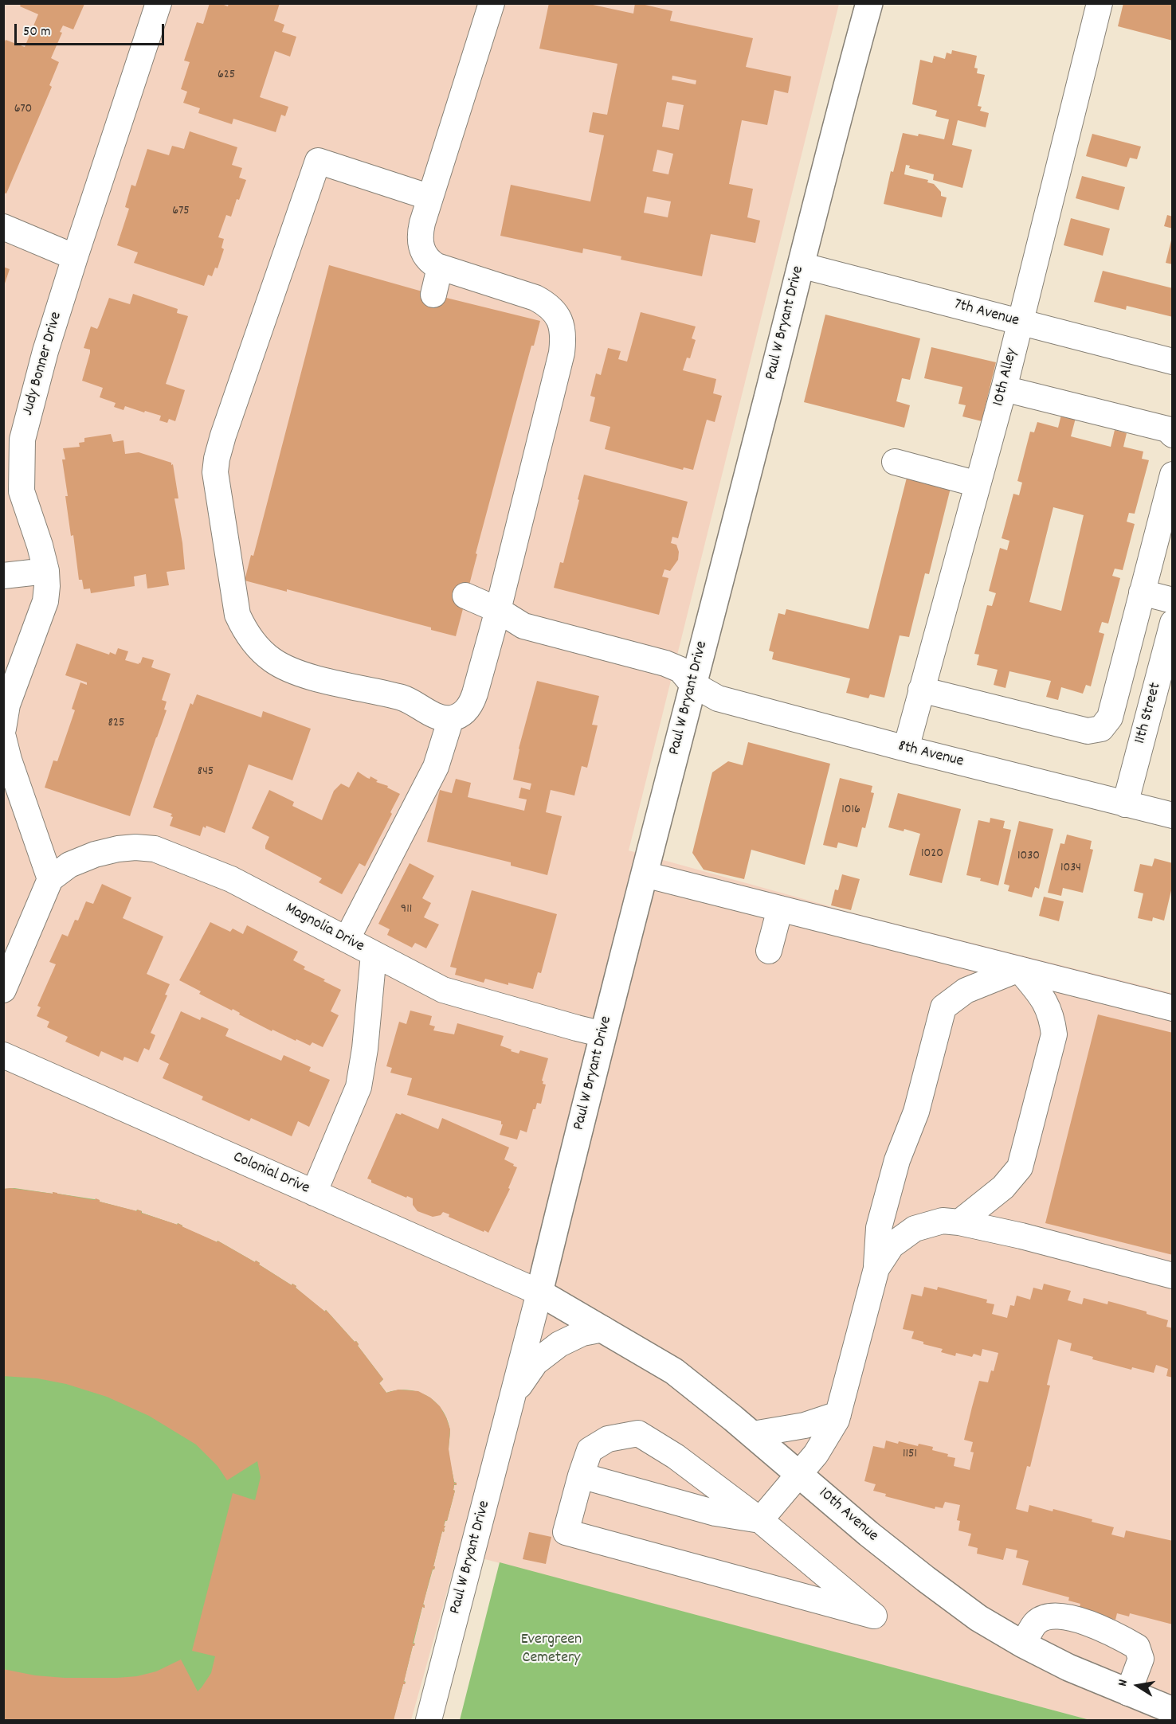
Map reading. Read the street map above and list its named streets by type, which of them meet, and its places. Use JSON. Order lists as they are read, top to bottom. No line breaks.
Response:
{"streets":{"main road":["Paul W Bryant Drive","10th Avenue"],"street":["7th Avenue","Judy Bonner Drive","10th Alley","11th Street","8th Avenue","Magnolia Drive","Colonial Drive"]},"crossings":[["7th Avenue","Paul W Bryant Drive"],["7th Avenue","10th Alley"],["Paul W Bryant Drive","8th Avenue"],["Paul W Bryant Drive","Magnolia Drive"],["Paul W Bryant Drive","Colonial Drive"],["Paul W Bryant Drive","10th Avenue"],["10th Alley","8th Avenue"],["11th Street","8th Avenue"],["Colonial Drive","10th Avenue"]],"parks":["Evergreen Cemetery"],"house_numbers":["625","670","675","825","845","1016","1020","1030","1034","911","1151"],"scale_bar":"50 m","north":"left"}
